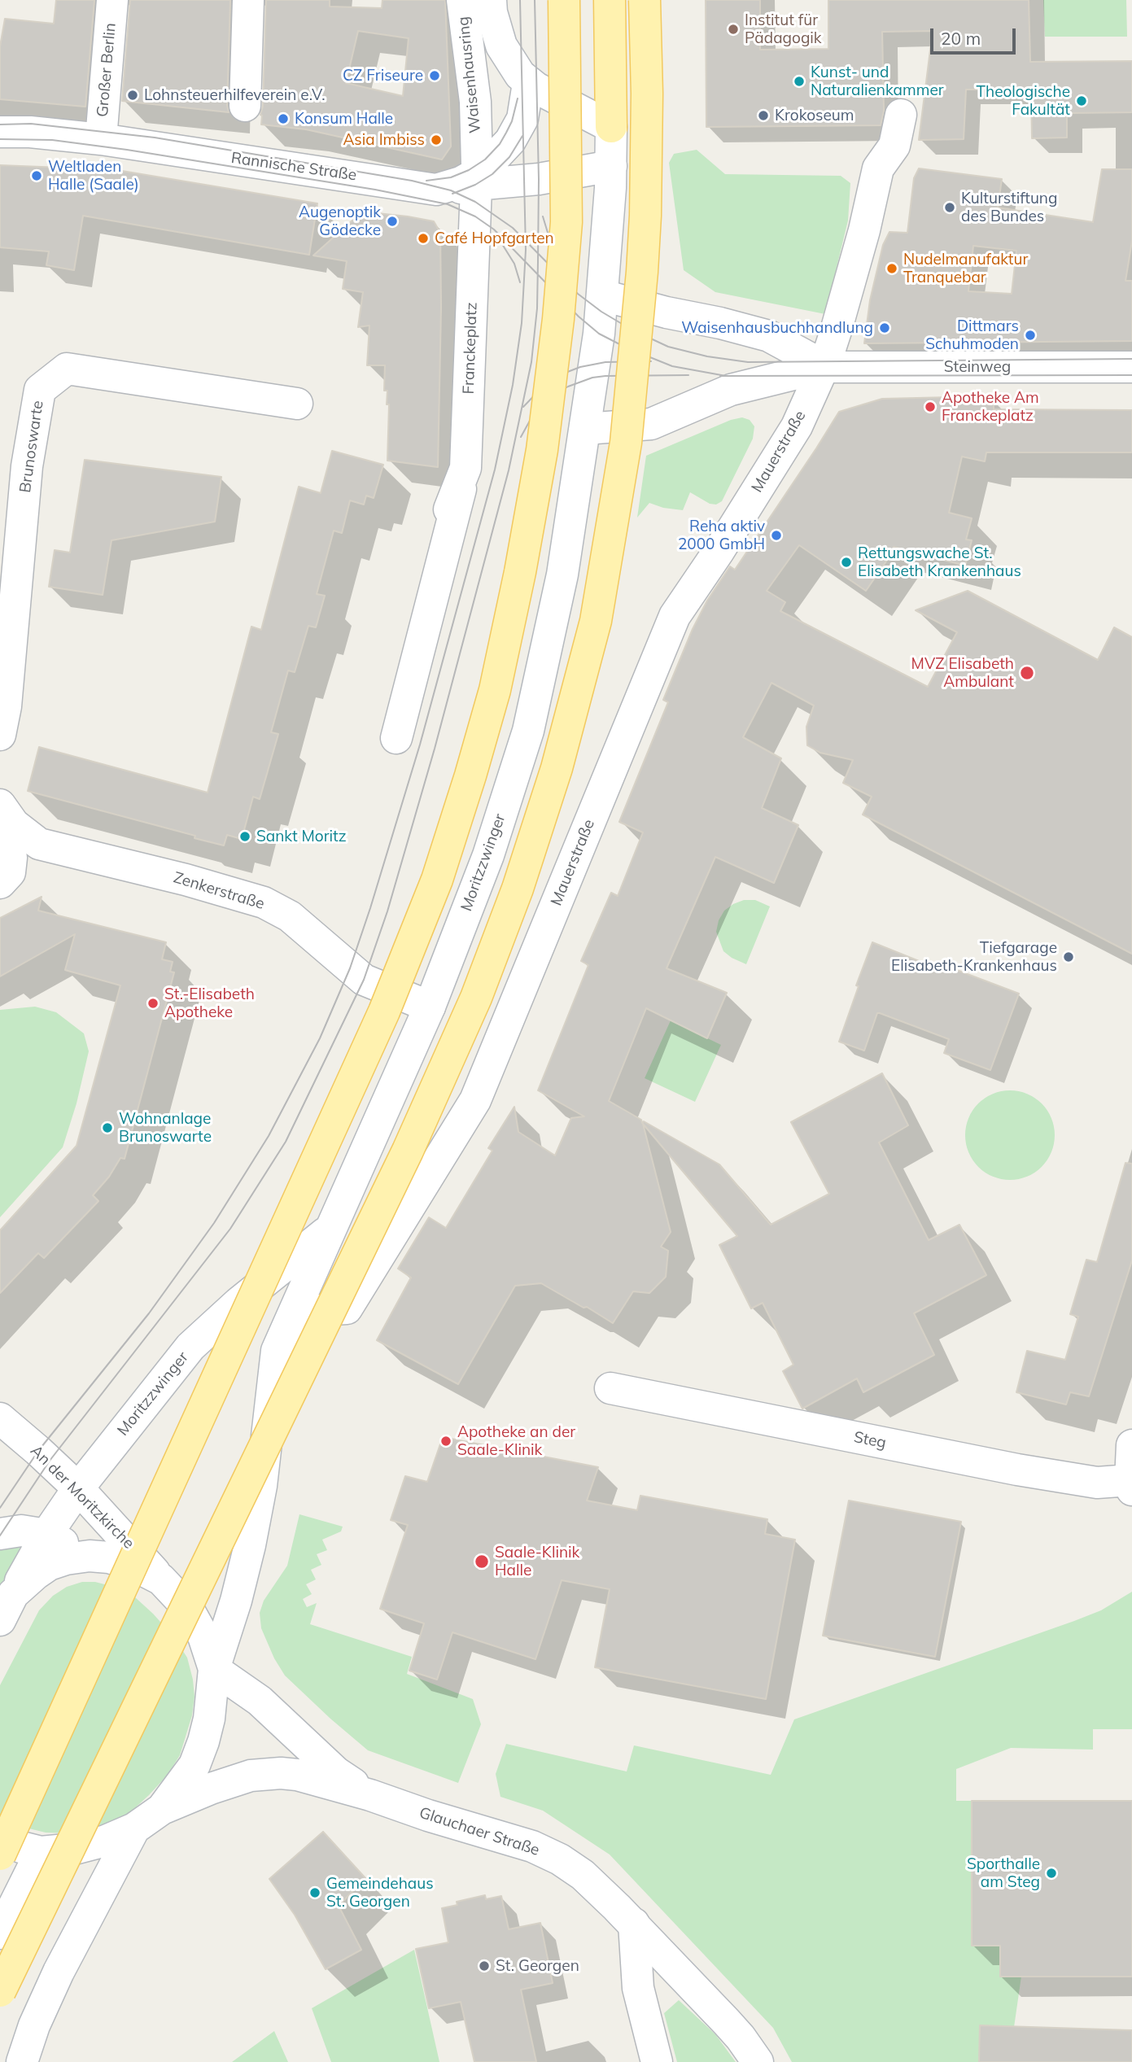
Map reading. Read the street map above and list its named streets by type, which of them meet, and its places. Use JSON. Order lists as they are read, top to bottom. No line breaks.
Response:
{"streets":{"street":["Großer Berlin","Waisenhausring","Rannische Straße","Franckeplatz","Steinweg","Brunoswarte","Mauerstraße","Moritzzwinger","Zenkerstraße","Steg","An der Moritzkirche","Glauchaer Straße"]},"crossings":[["Großer Berlin","Rannische Straße"],["Waisenhausring","Rannische Straße"],["Waisenhausring","Franckeplatz"],["Rannische Straße","Franckeplatz"],["Steinweg","Mauerstraße"],["Mauerstraße","Moritzzwinger"],["Moritzzwinger","Zenkerstraße"],["Moritzzwinger","An der Moritzkirche"]],"places":["Institut für Pädagogik","CZ Friseure","Kunst- und Naturalienkammer","Lohnsteuerhilfeverein e.V.","Theologische Fakultät","Krokoseum","Konsum Halle","Asia Imbiss","Weltladen Halle (Saale)","Kulturstiftung des Bundes","Augenoptik Gödecke","Café Hopfgarten","Nudelmanufaktur Tranquebar","Waisenhausbuchhandlung","Dittmars Schuhmoden","Apotheke Am Franckeplatz","Reha aktiv 2000 GmbH","Rettungswache St. Elisabeth Krankenhaus","MVZ Elisabeth Ambulant","Sankt Moritz","Tiefgarage Elisabeth-Krankenhaus","St.-Elisabeth Apotheke","Wohnanlage Brunoswarte","Apotheke an der Saale-Klinik","Saale-Klinik Halle","Sporthalle am Steg","Gemeindehaus St. Georgen","St. Georgen"],"scale_bar":"20 m"}
